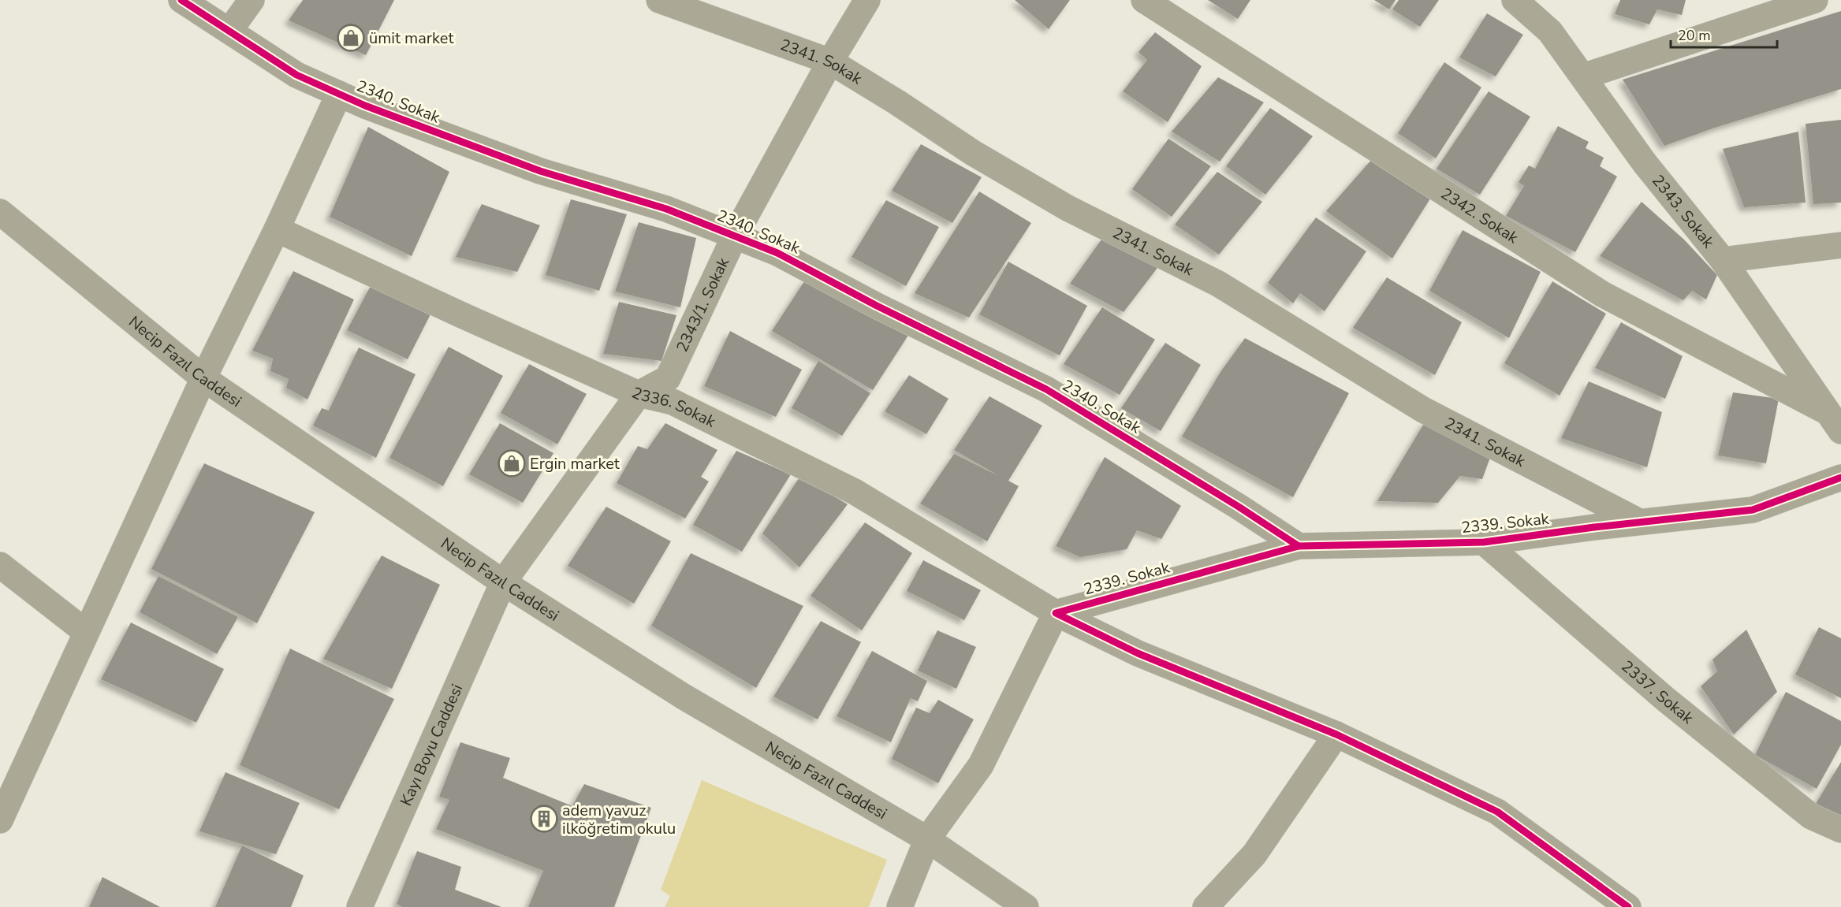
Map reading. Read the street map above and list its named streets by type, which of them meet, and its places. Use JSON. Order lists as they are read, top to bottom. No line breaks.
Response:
{"streets":{"street":["2341. Sokak","2340. Sokak","2343. Sokak","2342. Sokak","2343/1. Sokak","Necip Fazıl Caddesi","2336. Sokak","2339. Sokak","2337. Sokak","Kayı Boyu Caddesi"]},"crossings":[["2341. Sokak","2343/1. Sokak"],["2341. Sokak","2339. Sokak"],["2340. Sokak","2343/1. Sokak"],["2340. Sokak","2339. Sokak"],["2343. Sokak","2342. Sokak"],["2343/1. Sokak","Necip Fazıl Caddesi"],["2343/1. Sokak","2336. Sokak"],["2343/1. Sokak","Kayı Boyu Caddesi"],["Necip Fazıl Caddesi","Kayı Boyu Caddesi"],["2336. Sokak","2339. Sokak"],["2339. Sokak","2337. Sokak"]],"places":{"shop":["ümit market","Ergin market"],"building":["adem yavuz ilköğretim okulu"]},"scale_bar":"20 m"}
